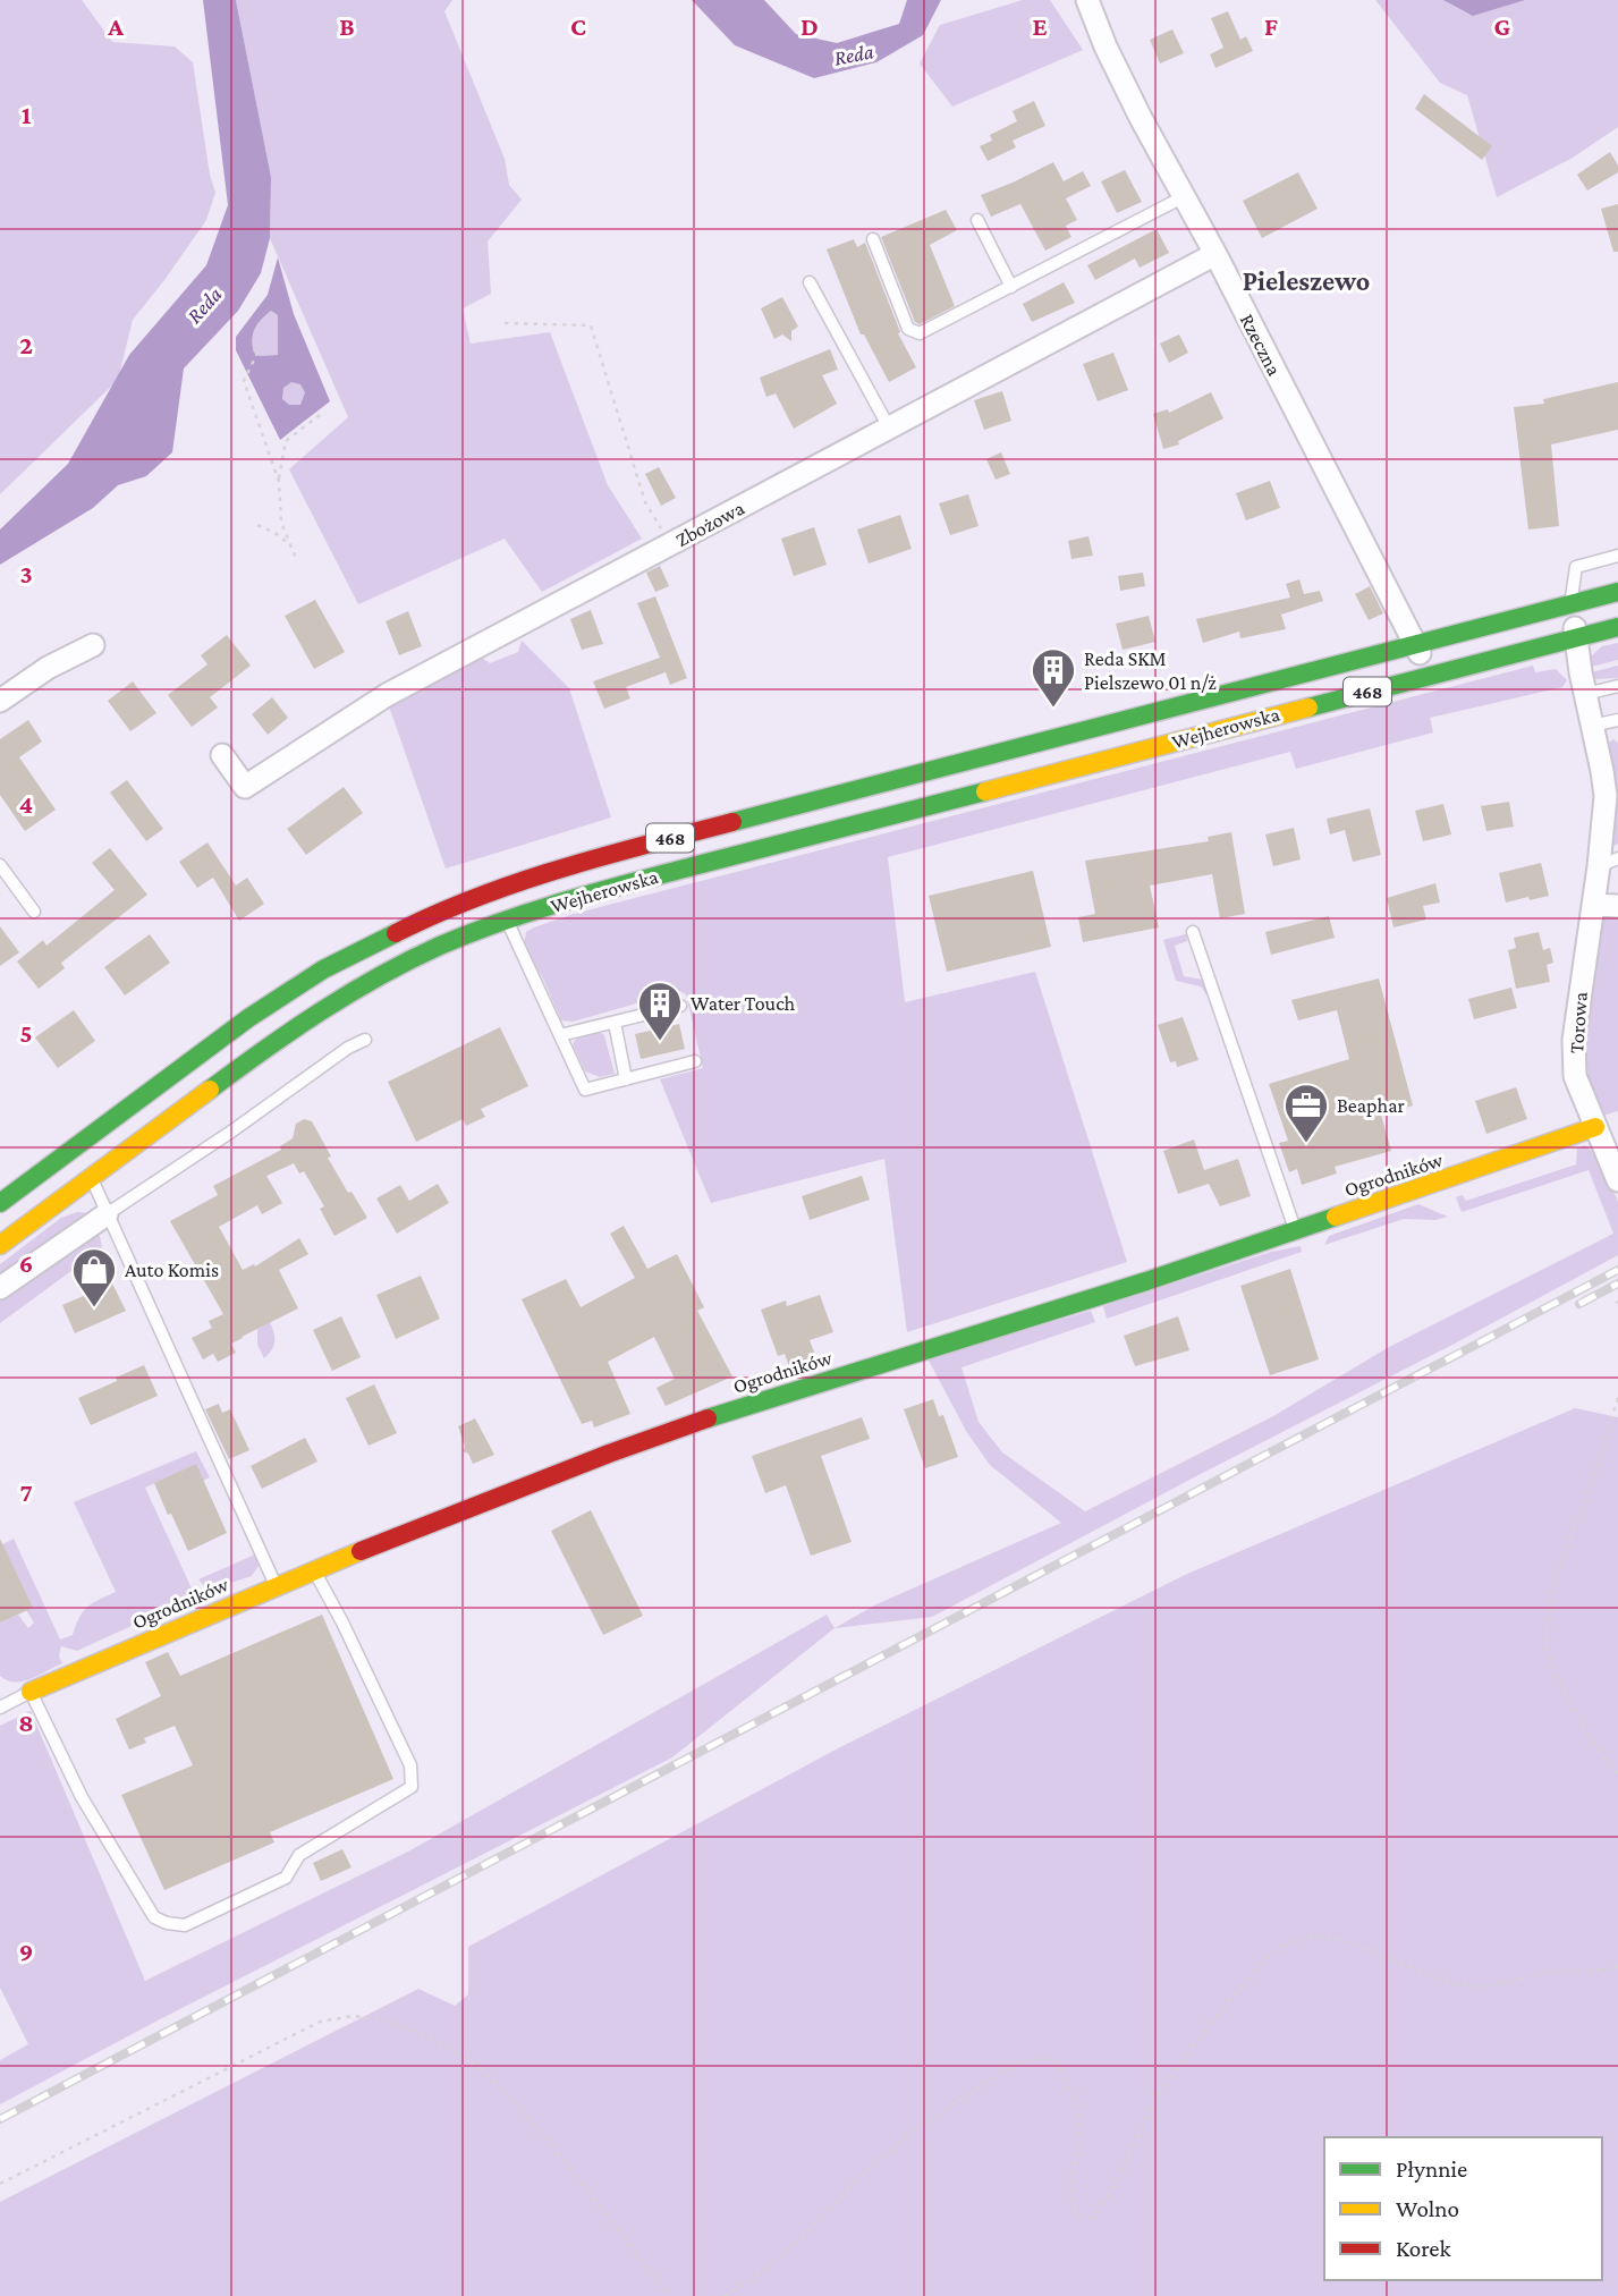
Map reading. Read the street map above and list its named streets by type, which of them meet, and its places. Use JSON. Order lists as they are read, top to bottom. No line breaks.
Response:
{"streets":{"main road":["468","Wejherowska","Ogrodników"],"street":["Rzeczna","Zbożowa","Torowa"]},"crossings":[["Rzeczna","Zbożowa"],["Rzeczna","Wejherowska"],["Wejherowska","Torowa"],["Torowa","Ogrodników"]],"districts":["Pieleszewo"],"water":["Reda"],"places":{"building":["Reda SKM Pielszewo 01 n/ż","Water Touch"],"office":["Beaphar"],"shop":["Auto Komis"]},"legend":["Płynnie","Wolno","Korek"],"grid":{"columns":["A","B","C","D","E","F","G"],"rows":["1","2","3","4","5","6","7","8","9"]}}
